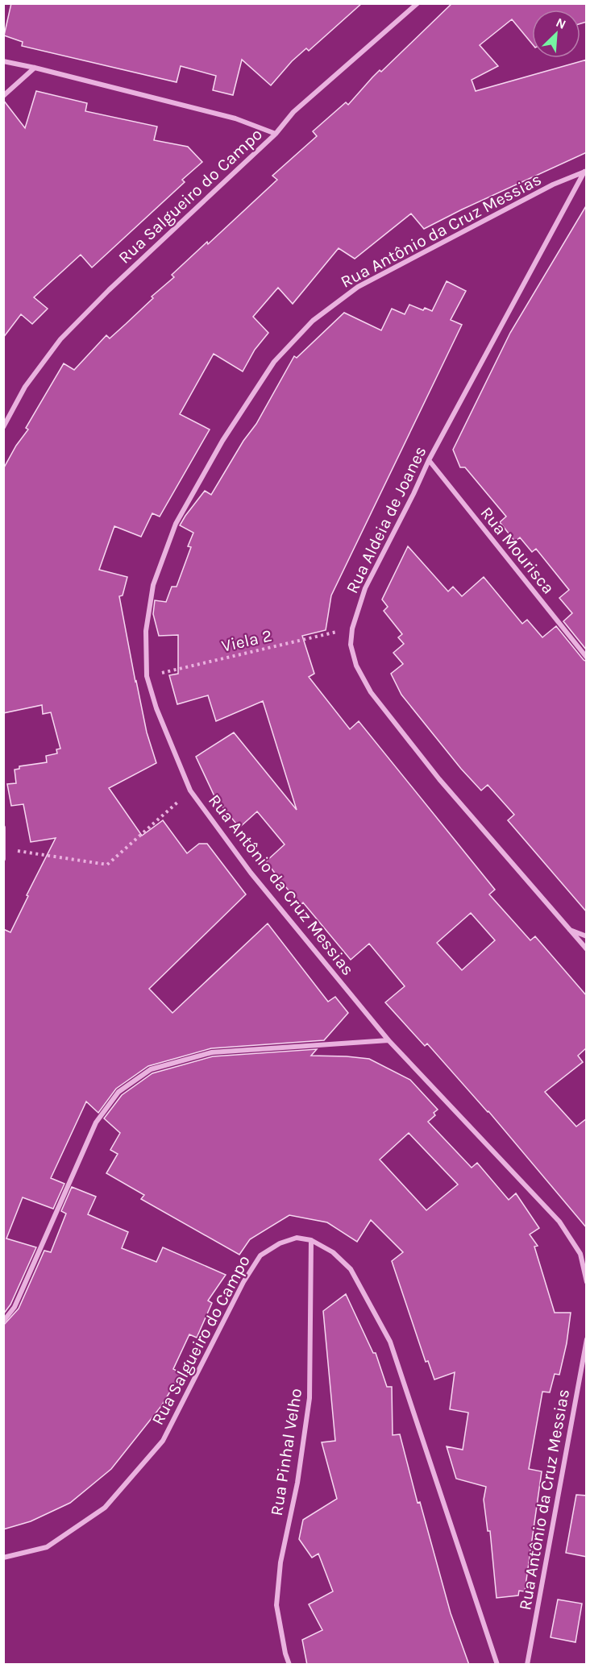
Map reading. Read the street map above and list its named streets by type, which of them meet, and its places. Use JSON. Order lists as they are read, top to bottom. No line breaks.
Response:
{"streets":{"street":["Rua Salgueiro do Campo","Rua Antônio da Cruz Messias","Rua Aldeia de Joanes","Rua Mourisca","Rua Pinhal Velho"],"path":["Viela 2"]},"crossings":[["Rua Salgueiro do Campo","Rua Pinhal Velho"],["Rua Antônio da Cruz Messias","Rua Aldeia de Joanes"],["Rua Antônio da Cruz Messias","Viela 2"],["Rua Aldeia de Joanes","Rua Mourisca"],["Rua Aldeia de Joanes","Viela 2"]],"north":"top right"}
